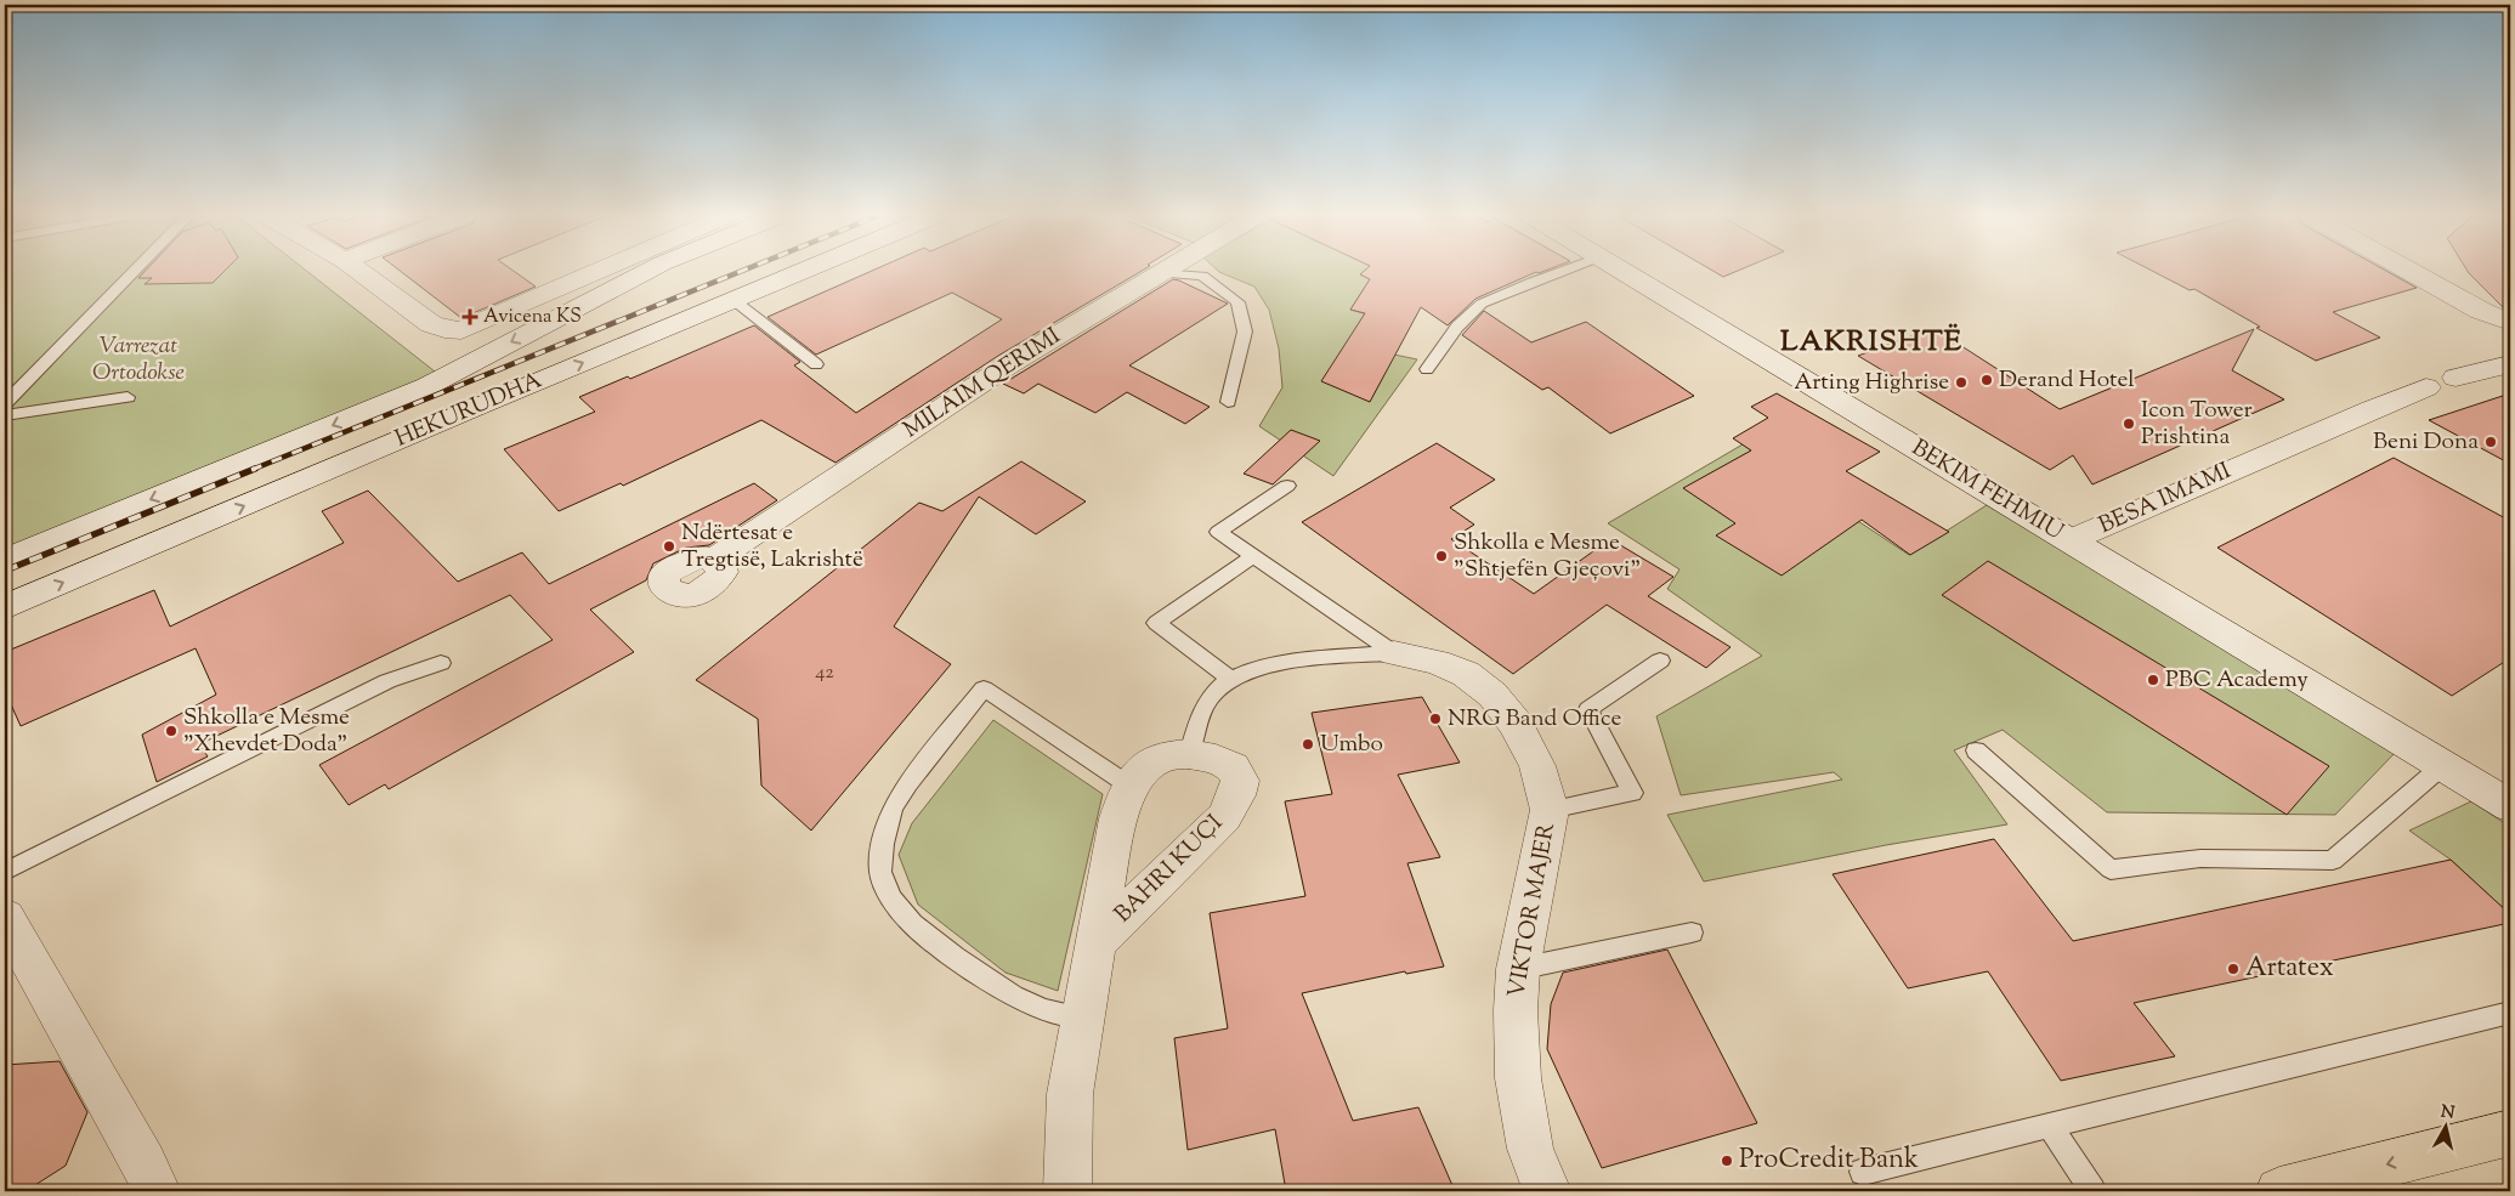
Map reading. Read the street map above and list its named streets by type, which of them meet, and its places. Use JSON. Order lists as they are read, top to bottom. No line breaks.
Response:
{"streets":{"street":["MILAIM QERIMI","HEKURUDHA","BEKIM FEHMIU","BESA IMAMI","BAHRI KUÇI","VIKTOR MAJER"]},"crossings":[["BEKIM FEHMIU","BESA IMAMI"]],"districts":["LAKRISHTË"],"parks":["Varrezat Ortodokse"],"places":{"health":["Avicena KS"],"other":["Derand Hotel","Arting Highrise","Icon Tower Prishtina","Beni Dona","Ndërtesat e Tregtisë, Lakrishtë","Shkolla e Mesme \"Shtjefën Gjeçovi\"","PBC Academy","NRG Band Office","Shkolla e Mesme \"Xhevdet Doda\"","Umbo","Artatex","ProCredit Bank"]},"house_numbers":["42"],"north":"top"}
